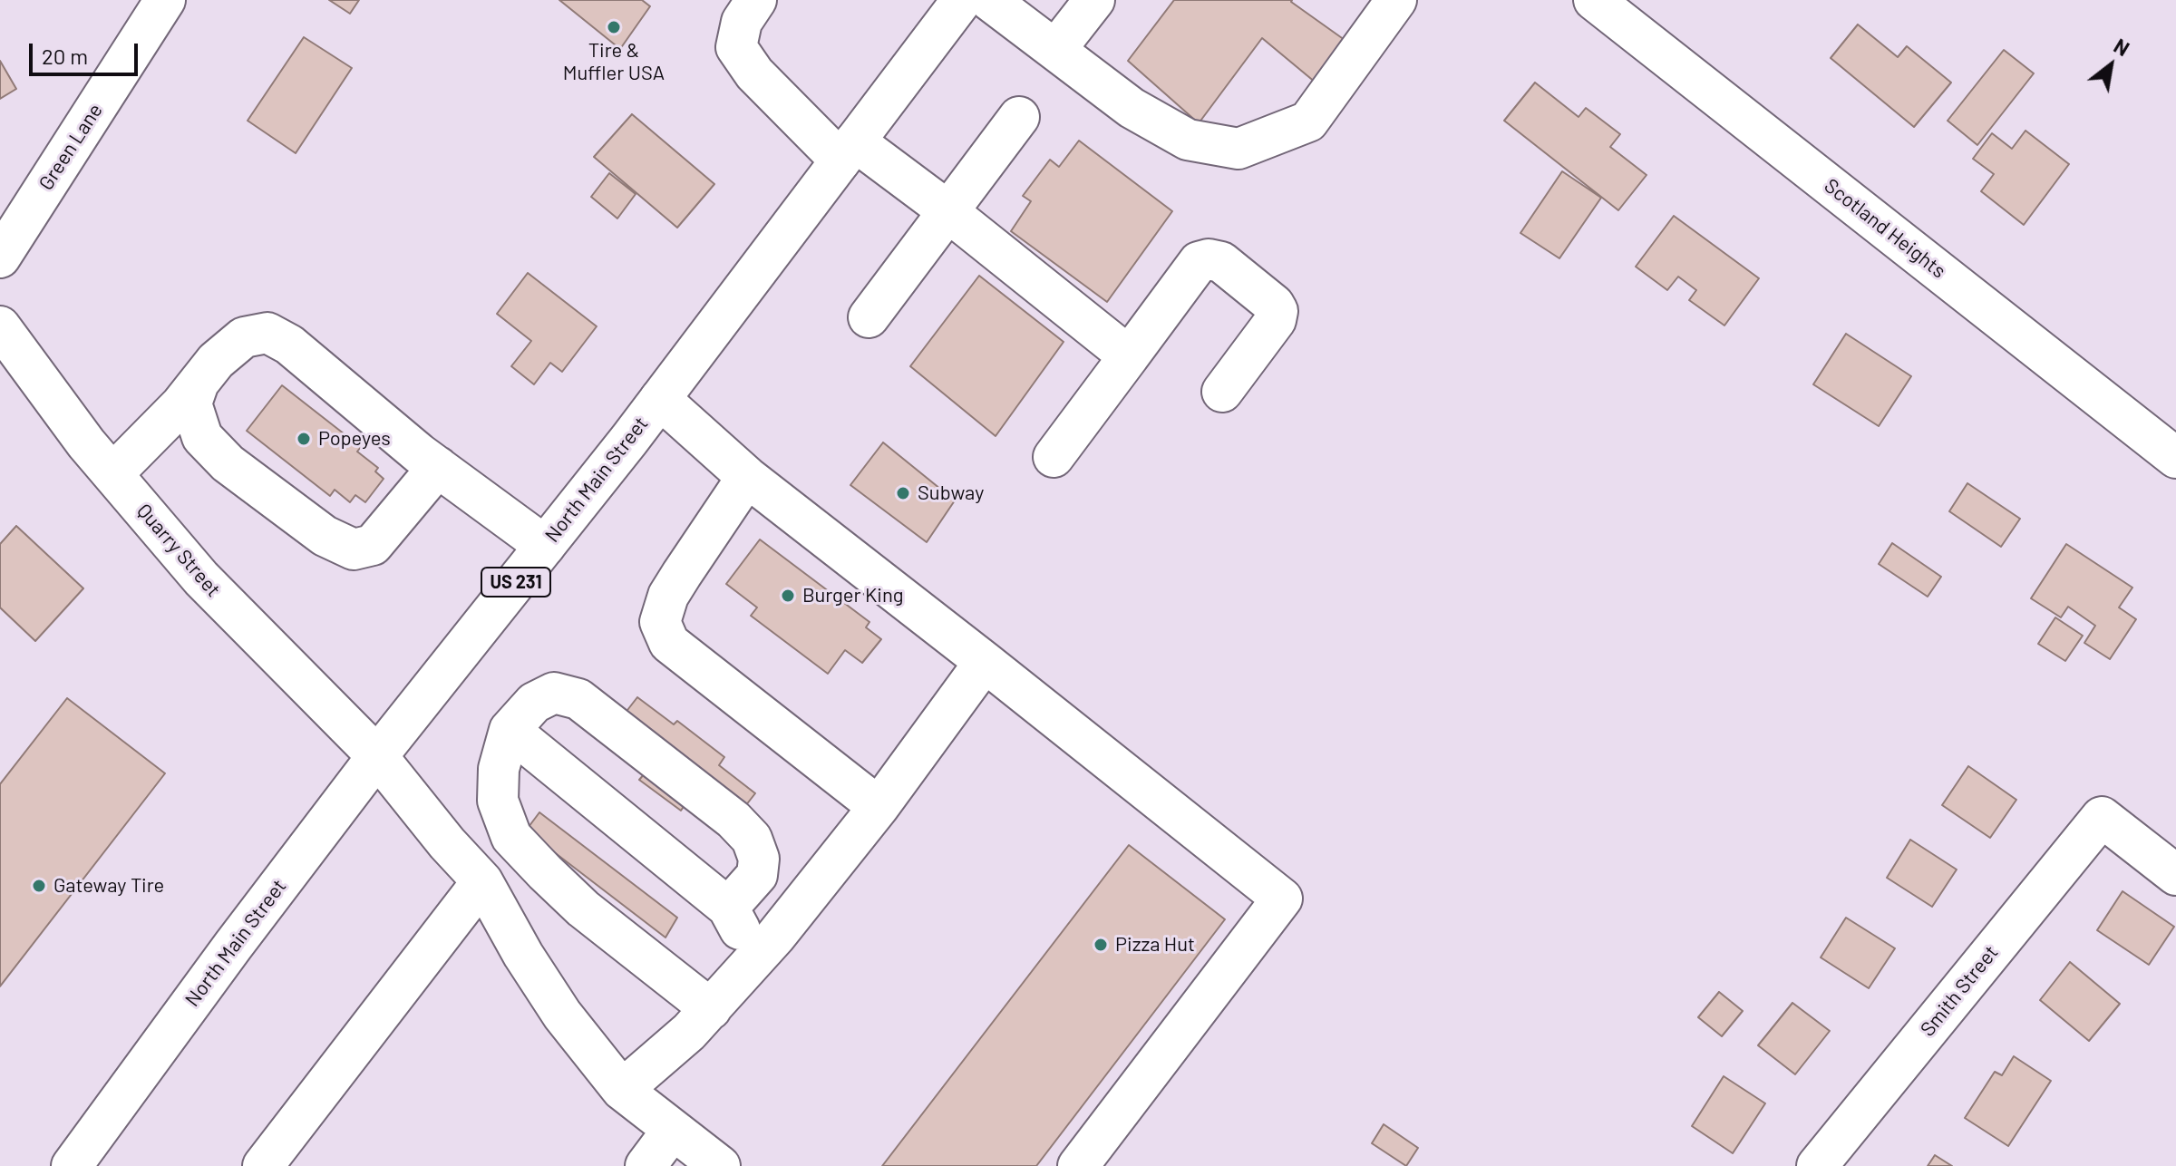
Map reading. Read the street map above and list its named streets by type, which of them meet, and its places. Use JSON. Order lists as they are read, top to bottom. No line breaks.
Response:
{"streets":{"main road":["Green Lane","Scotland Heights","North Main Street","Quarry Street","US 231","Smith Street"]},"crossings":[["North Main Street","Quarry Street"]],"places":["Tire & Muffler USA","Popeyes","Subway","Burger King","Gateway Tire","Pizza Hut"],"scale_bar":"20 m","north":"top right"}
